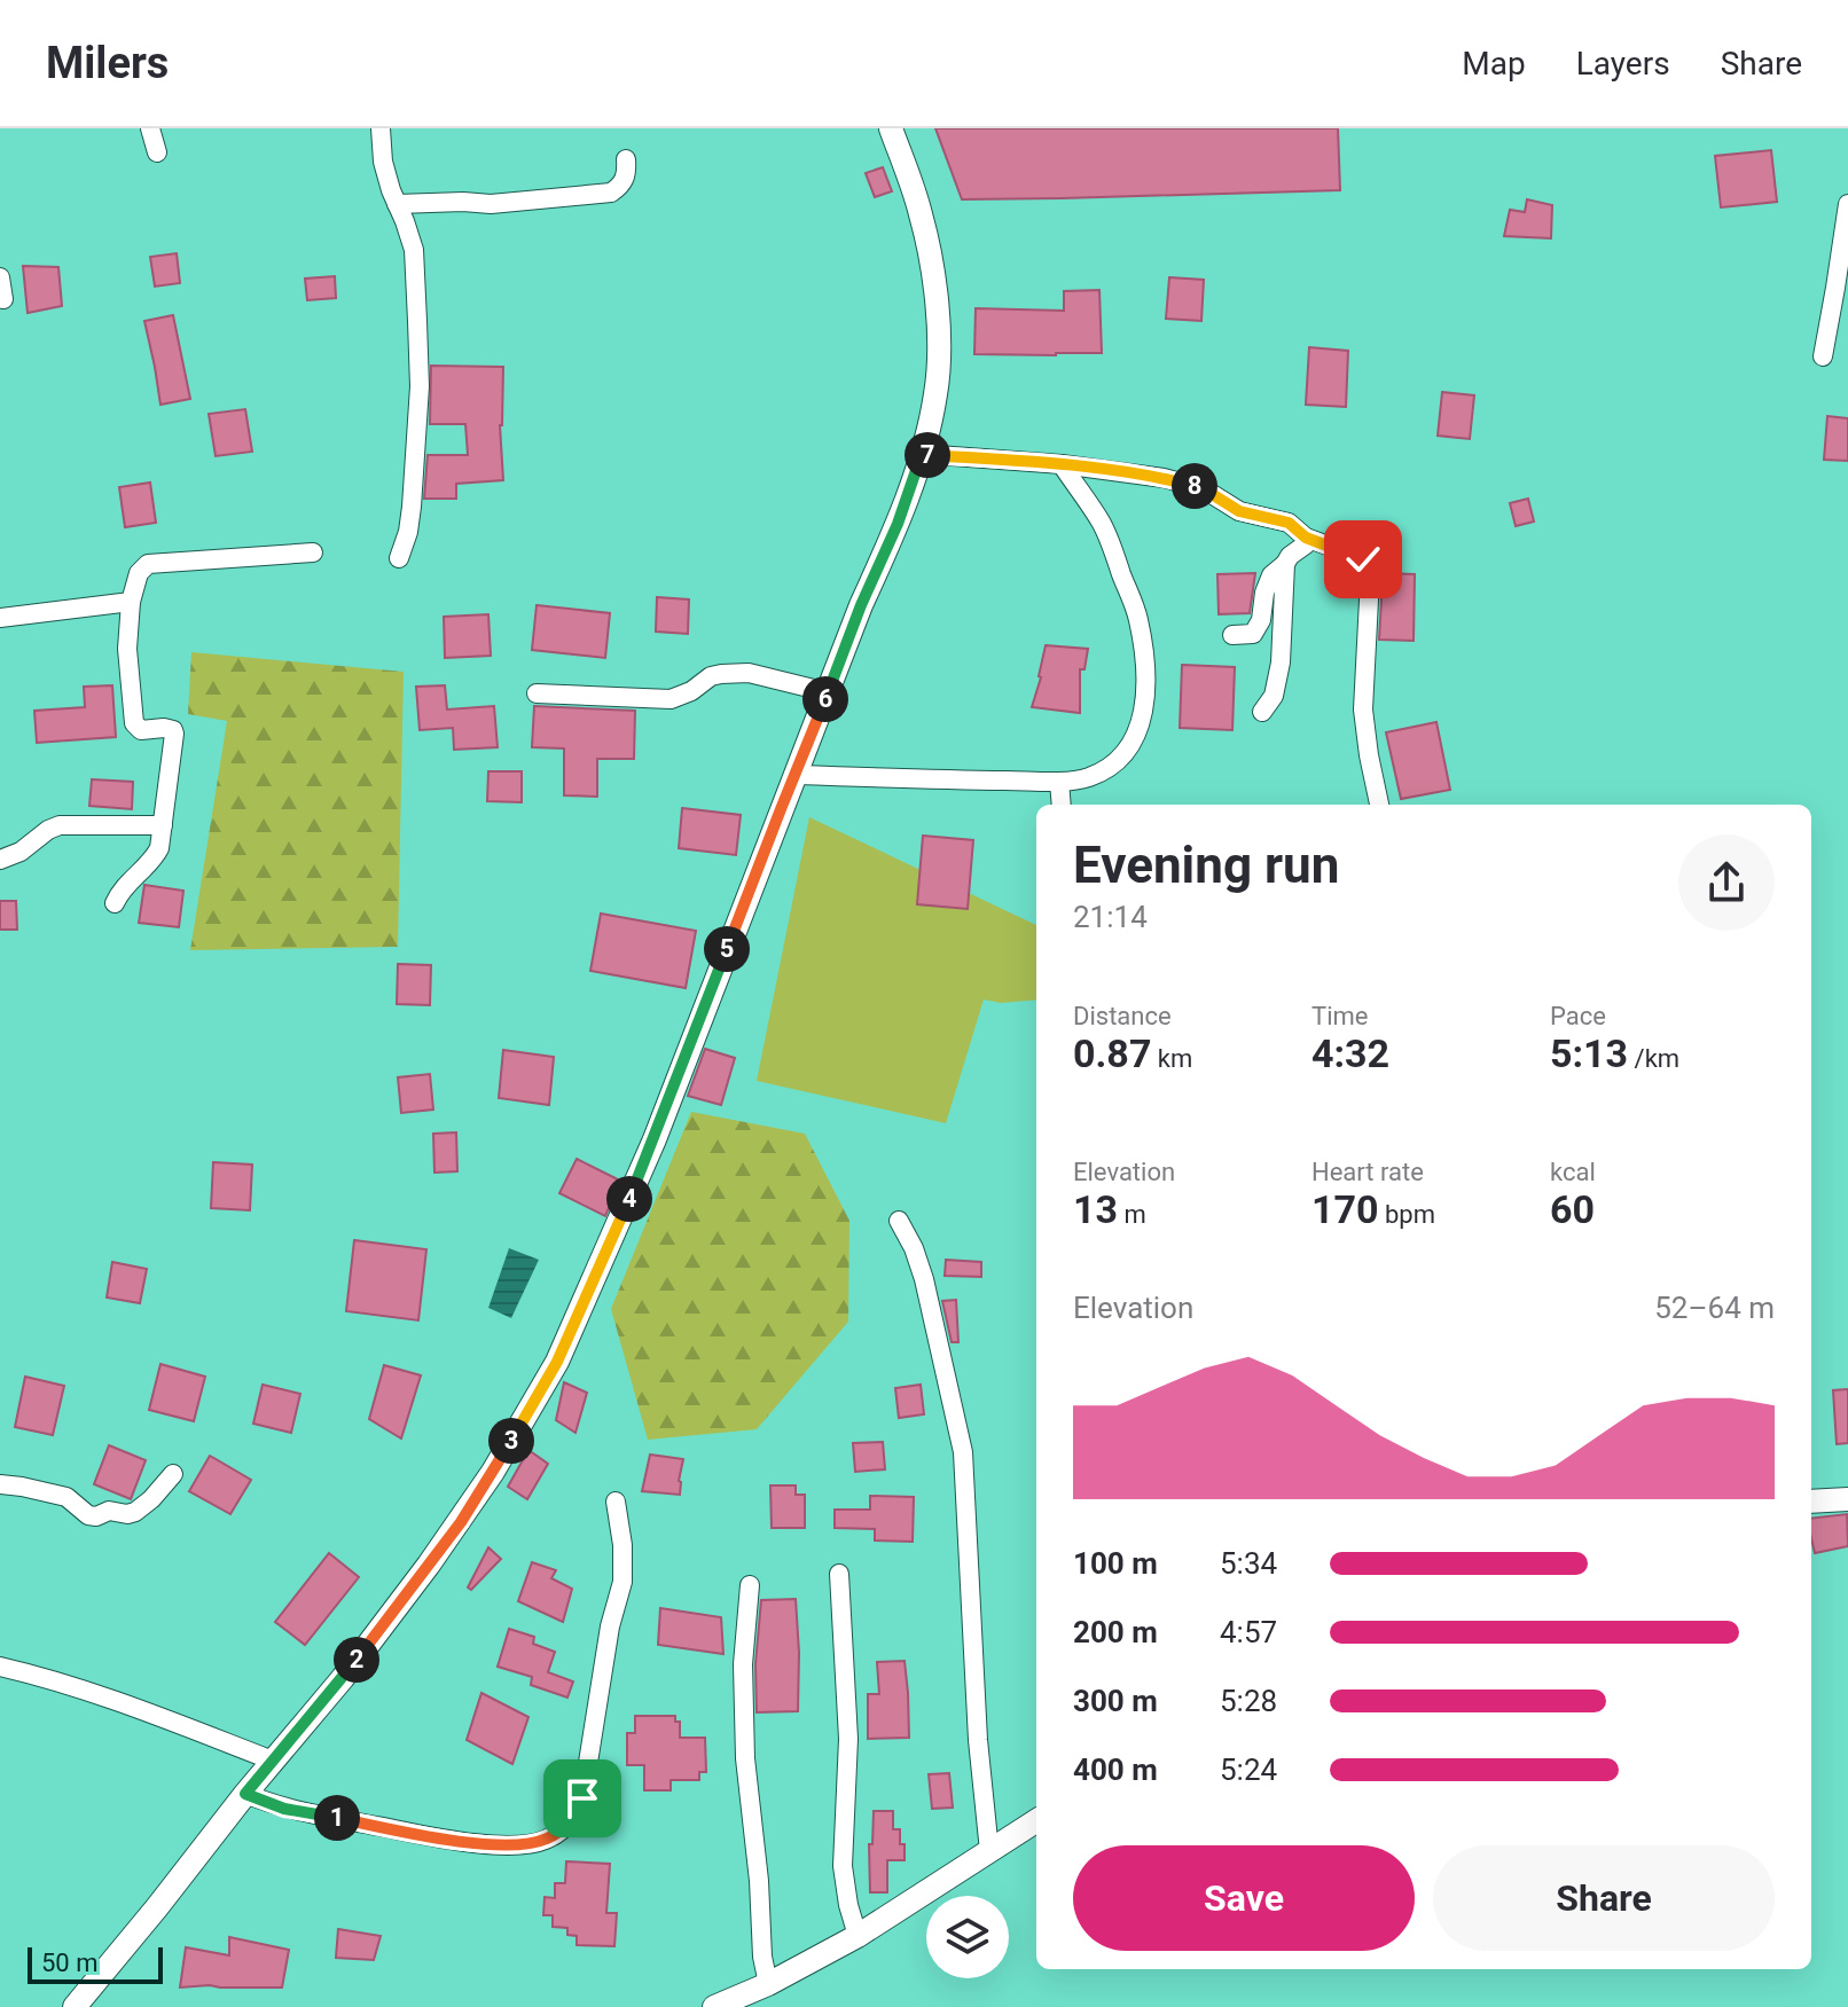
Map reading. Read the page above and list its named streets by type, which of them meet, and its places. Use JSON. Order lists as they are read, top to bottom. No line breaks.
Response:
{"scale_bar":"50 m","page":{"header":"Milers","nav":["Map","Layers","Share"],"pins":["7","8","6","5","4","3","2","1"],"heading":["Evening run","21:14"],"stats":[["Distance","0.87 km"],["Time","4:32"],["Pace","5:13 /km"],["Elevation","13 m"],["Heart rate","170 bpm"],["kcal","60"]],"chart":["Elevation","52–64 m"],"list":[{"name":"100 m","note":"5:34"},{"name":"200 m","note":"4:57"},{"name":"300 m","note":"5:28"},{"name":"400 m","note":"5:24"}],"buttons":["Save","Share"],"scale":"50 m"}}
